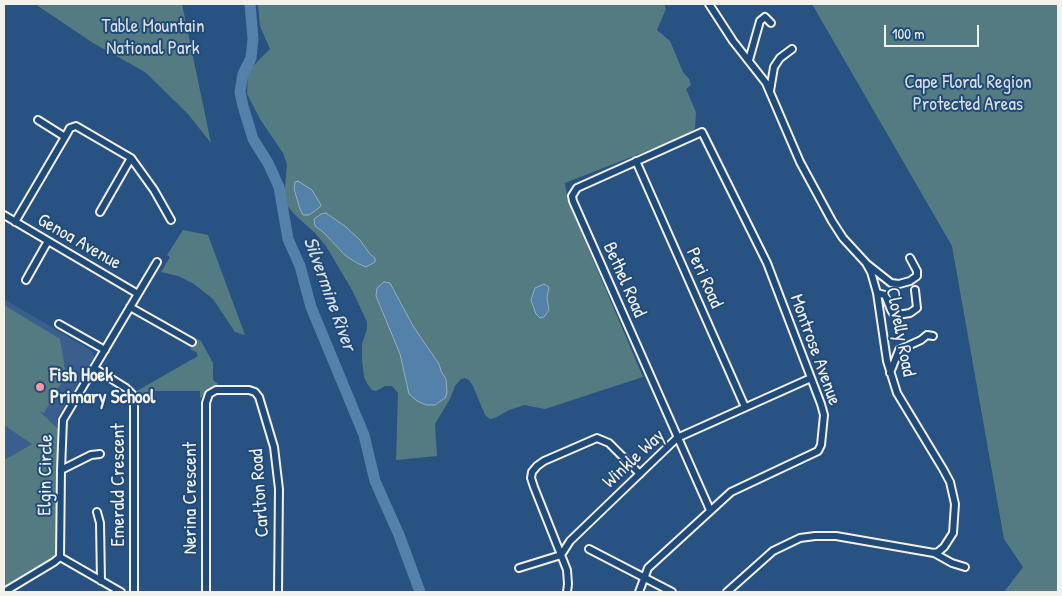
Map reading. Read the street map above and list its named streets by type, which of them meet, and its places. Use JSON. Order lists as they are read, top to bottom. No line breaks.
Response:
{"streets":{"street":["Genoa Avenue","Peri Road","Bethel Road","Clovelly Road","Montrose Avenue","Winkle Way","Elgin Circle","Emerald Crescent","Carlton Road","Nerina Crescent"]},"crossings":[["Genoa Avenue","Elgin Circle"],["Peri Road","Bethel Road"],["Peri Road","Winkle Way"],["Bethel Road","Montrose Avenue"],["Bethel Road","Winkle Way"],["Montrose Avenue","Winkle Way"],["Elgin Circle","Emerald Crescent"],["Carlton Road","Nerina Crescent"]],"water":["Silvermine River"],"parks":["Table Mountain National Park","Cape Floral Region Protected Areas"],"places":["Fish Hoek Primary School"],"scale_bar":"100 m"}
